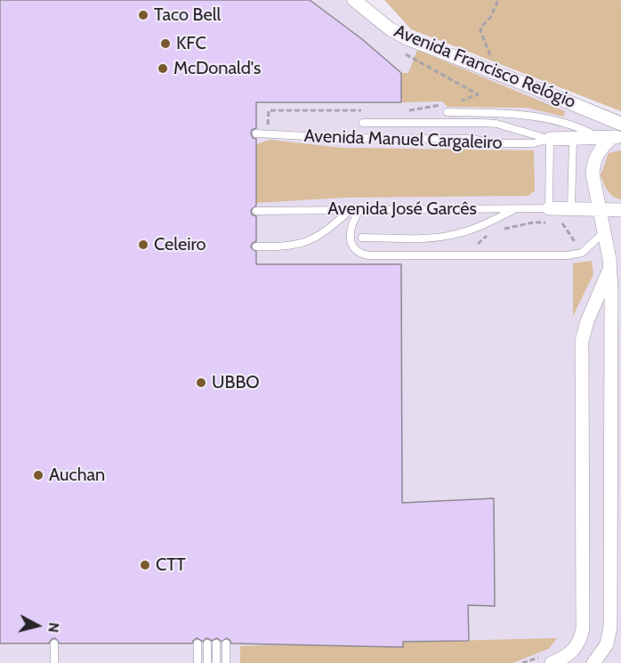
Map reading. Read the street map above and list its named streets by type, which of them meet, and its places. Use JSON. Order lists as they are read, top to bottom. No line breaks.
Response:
{"streets":{"street":["Avenida Francisco Relógio"],"lane":["Avenida Manuel Cargaleiro","Avenida José Garcês"]},"places":["Taco Bell","KFC","McDonald's","Celeiro","UBBO","Auchan","CTT"],"north":"right"}
